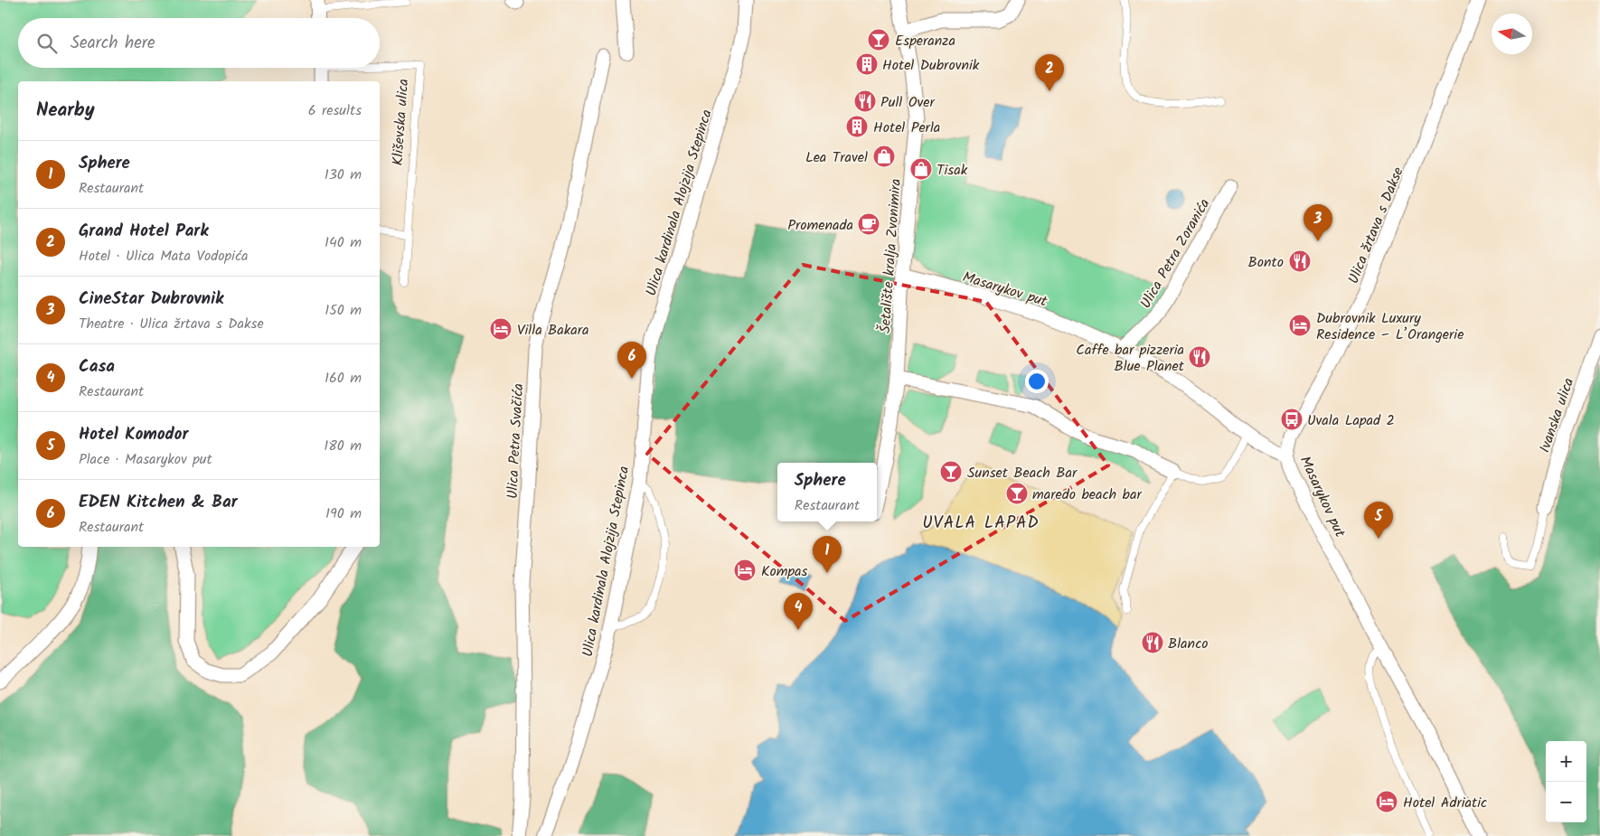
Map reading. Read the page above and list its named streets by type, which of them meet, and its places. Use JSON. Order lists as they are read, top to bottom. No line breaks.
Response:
{"streets":{"street":["Ulica kardinala Alojzija Stepinca","Ulica žrtava s Dakse","Ulica Petra Zoranića","Šetalište kralja Zvonimira","Masarykov put","Ivanska ulica","Ulica Petra Svačića"],"lane":["Kliševska ulica"]},"crossings":[["Ulica žrtava s Dakse","Masarykov put"],["Ulica Petra Zoranića","Masarykov put"],["Šetalište kralja Zvonimira","Masarykov put"]],"districts":["UVALA LAPAD"],"places":{"bar":["Esperanza","Sunset Beach Bar","maredo beach bar"],"building":["Hotel Dubrovnik","Hotel Perla"],"restaurant":["Pull Over","Bonto","Caffe bar pizzeria Blue Planet","Blanco"],"shop":["Lea Travel","Tisak"],"cafe":["Promenada"],"hotel":["Dubrovnik Luxury Residence – L’Orangerie","Villa Bakara","Kompas","Hotel Adriatic"],"bus stop":["Uvala Lapad 2"]},"north":"left","page":{"search":"Search here","pins":["2","3","6","5","1","4"],"heading":["Nearby","6 results"],"list":[{"mark":"1","name":"Sphere","note":"Restaurant","value":"130 m"},{"mark":"2","name":"Grand Hotel Park","note":"Hotel · Ulica Mata Vodopića","value":"140 m"},{"mark":"3","name":"CineStar Dubrovnik","note":"Theatre · Ulica žrtava s Dakse","value":"150 m"},{"mark":"4","name":"Casa","note":"Restaurant","value":"160 m"},{"mark":"5","name":"Hotel Komodor","note":"Place · Masarykov put","value":"180 m"},{"mark":"6","name":"EDEN Kitchen & Bar","note":"Restaurant","value":"190 m"}],"popup":["Sphere","Restaurant"],"map_buttons":["+","−"]}}
